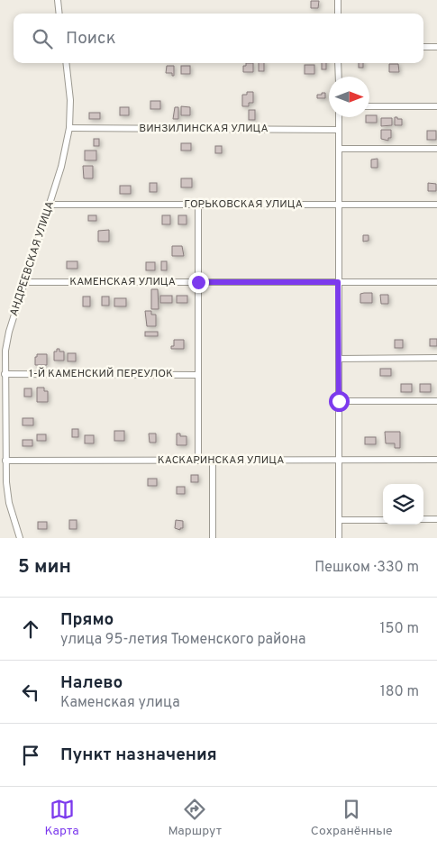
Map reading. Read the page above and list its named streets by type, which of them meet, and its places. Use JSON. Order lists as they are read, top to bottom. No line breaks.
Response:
{"streets":{"street":["ВИНЗИЛИНСКАЯ УЛИЦА","ГОРЬКОВСКАЯ УЛИЦА","АНДРЕЕВСКАЯ УЛИЦА","КАМЕНСКАЯ УЛИЦА","1-Й КАМЕНСКИЙ ПЕРЕУЛОК","КАСКАРИНСКАЯ УЛИЦА"]},"crossings":[["ВИНЗИЛИНСКАЯ УЛИЦА","АНДРЕЕВСКАЯ УЛИЦА"],["ГОРЬКОВСКАЯ УЛИЦА","АНДРЕЕВСКАЯ УЛИЦА"],["АНДРЕЕВСКАЯ УЛИЦА","КАМЕНСКАЯ УЛИЦА"],["АНДРЕЕВСКАЯ УЛИЦА","1-Й КАМЕНСКИЙ ПЕРЕУЛОК"],["АНДРЕЕВСКАЯ УЛИЦА","КАСКАРИНСКАЯ УЛИЦА"]],"north":"right","page":{"search":"Поиск","heading":["5 мин","Пешком · 330 m"],"list":[["Прямо","улица 95-летия Тюменского района","150 m"],["Налево","Каменская улица","180 m"],"Пункт назначения"],"nav":["Карта","Маршрут","Сохранённые"]}}
